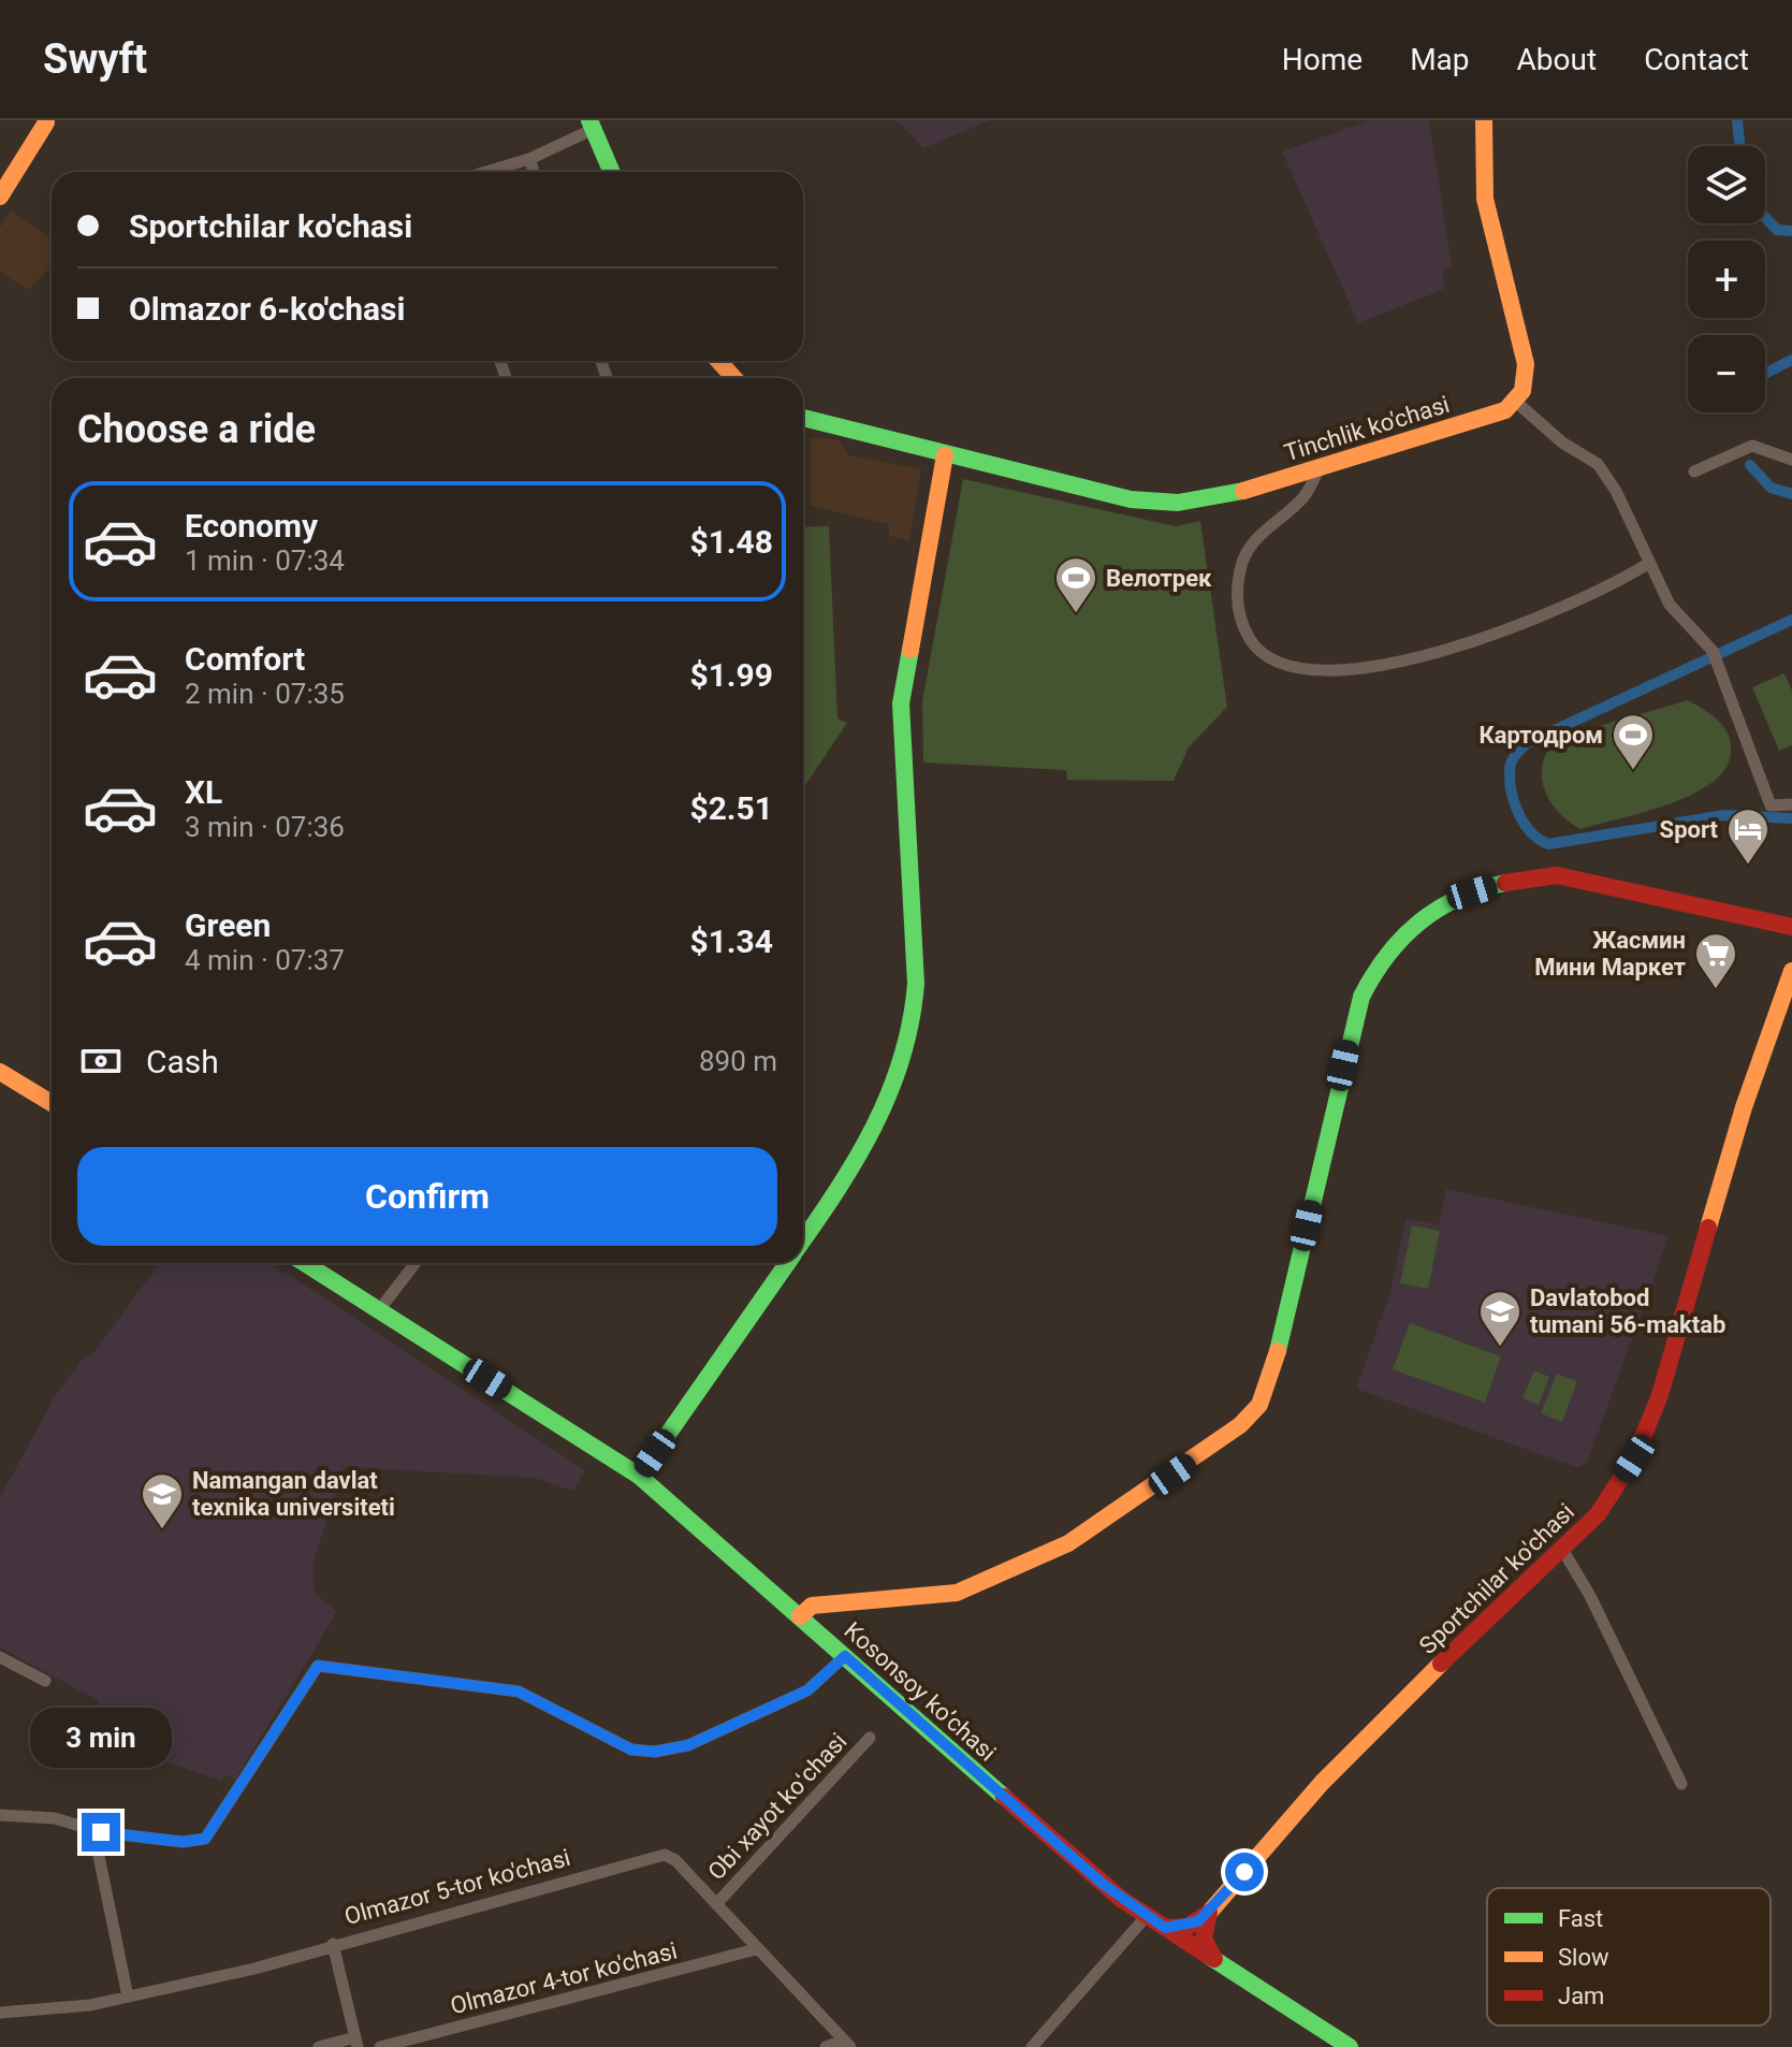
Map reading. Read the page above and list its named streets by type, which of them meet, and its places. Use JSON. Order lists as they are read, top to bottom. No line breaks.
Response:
{"streets":{"street":["Tinchlik ko'chasi","Sportchilar ko'chasi","Kosonsoy ko’chasi","Obi xayot koʻchasi","Olmazor 5-tor ko'chasi","Olmazor 4-tor ko'chasi"]},"crossings":[["Obi xayot koʻchasi","Olmazor 5-tor ko'chasi"],["Olmazor 5-tor ko'chasi","Olmazor 4-tor ko'chasi"]],"places":{"sports":["Велотрек","Картодром"],"hotel":["Sport"],"supermarket":["Жасмин Мини Маркет"],"school or university":["Davlatobod tumani 56-maktab","Namangan davlat texnika universiteti"]},"legend":["Fast","Slow","Jam"],"page":{"header":"Swyft","nav":["Home","Map","About","Contact"],"map_buttons":["+","−"],"banner":["Sportchilar ko'chasi","Olmazor 6-ko'chasi"],"heading":"Choose a ride","list":[{"name":"Economy","note":"1 min · 07:34","value":"$1.48"},{"name":"Comfort","note":"2 min · 07:35","value":"$1.99"},{"name":"XL","note":"3 min · 07:36","value":"$2.51"},{"name":"Green","note":"4 min · 07:37","value":"$1.34"}],"pay":["Cash","890 m"],"buttons":"Confirm","bubble":"3 min"}}
